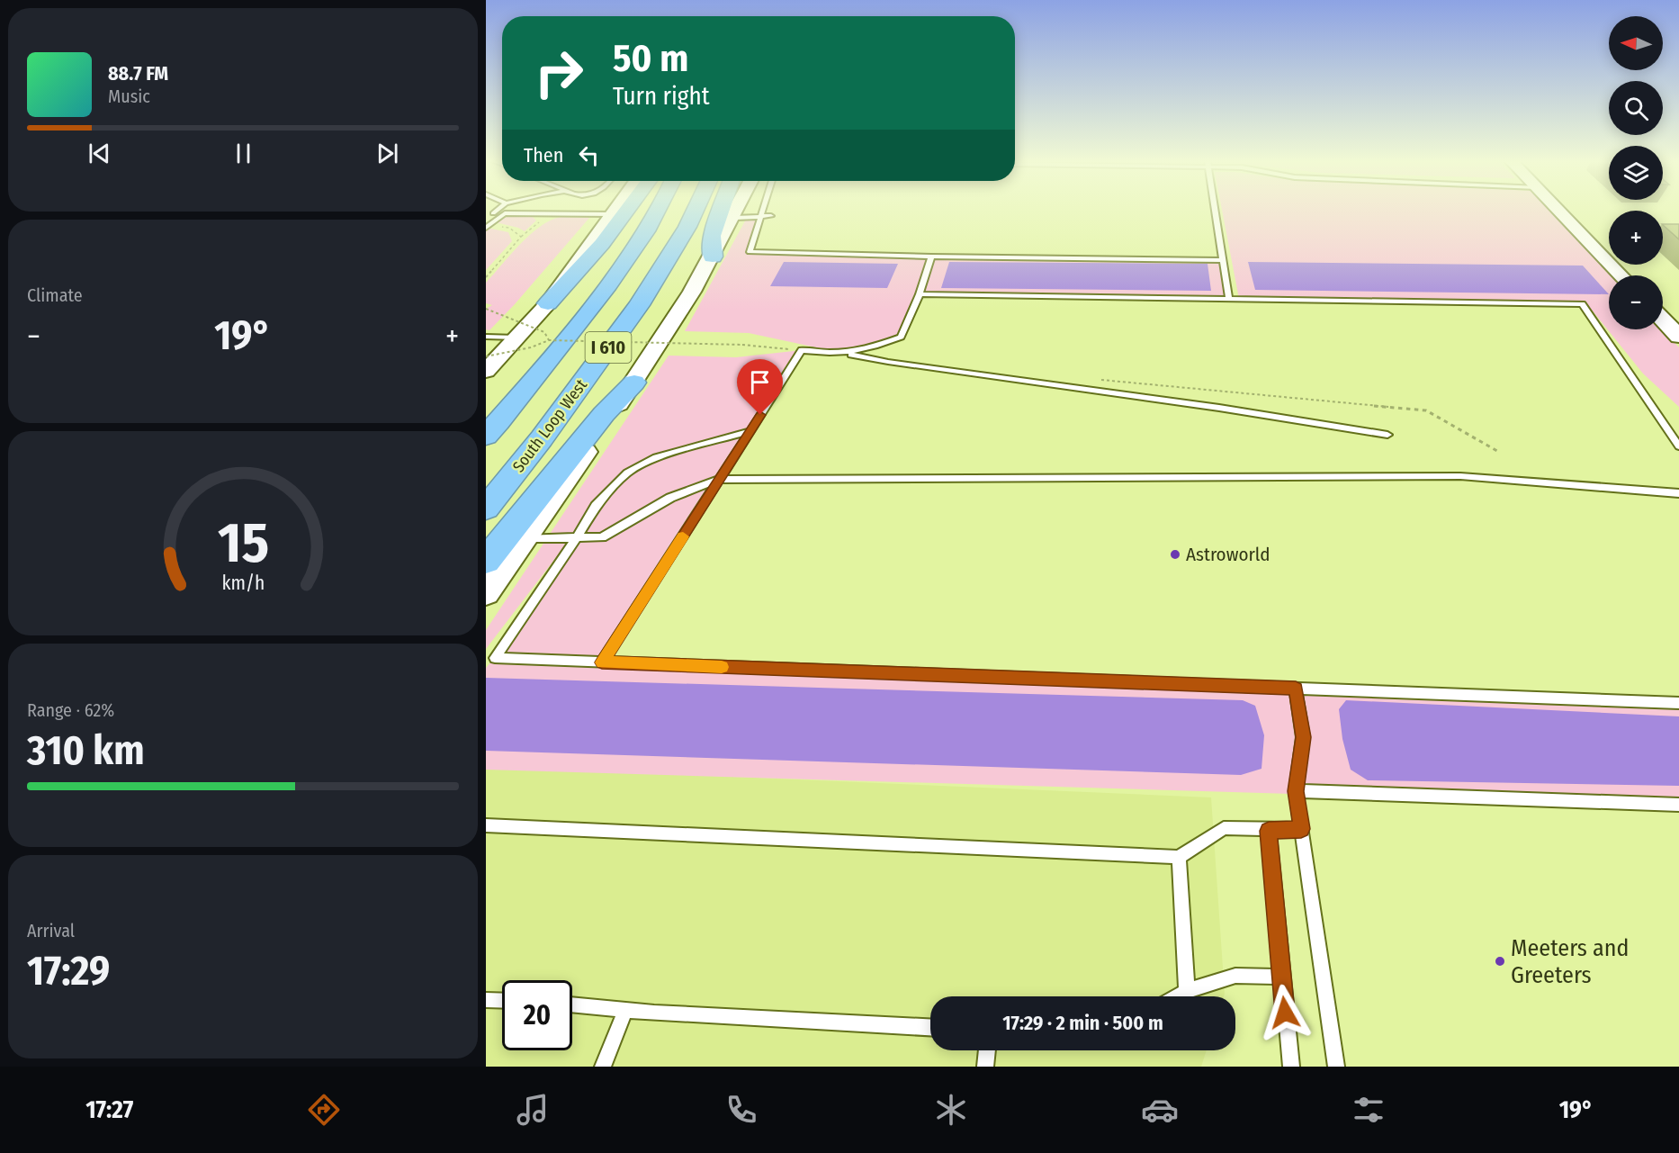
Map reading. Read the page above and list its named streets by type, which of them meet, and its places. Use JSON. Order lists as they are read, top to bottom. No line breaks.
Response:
{"streets":{"highway":["I 610","South Loop West"]},"places":["Astroworld","Meeters and Greeters"],"north":"left","page":{"map_buttons":["+","−"],"turn":["50 m","Turn right"],"song":["88.7 FM","Music"],"then":"Then","tile":["Climate",["Range · 62%","310 km"],["Arrival","17:29"]],"heat":["−","19°","+"],"limit":"20","trip":"17:29 · 2 min · 500 m","tabs":["17:27","19°"],"gauge":["15","km/h"]}}
